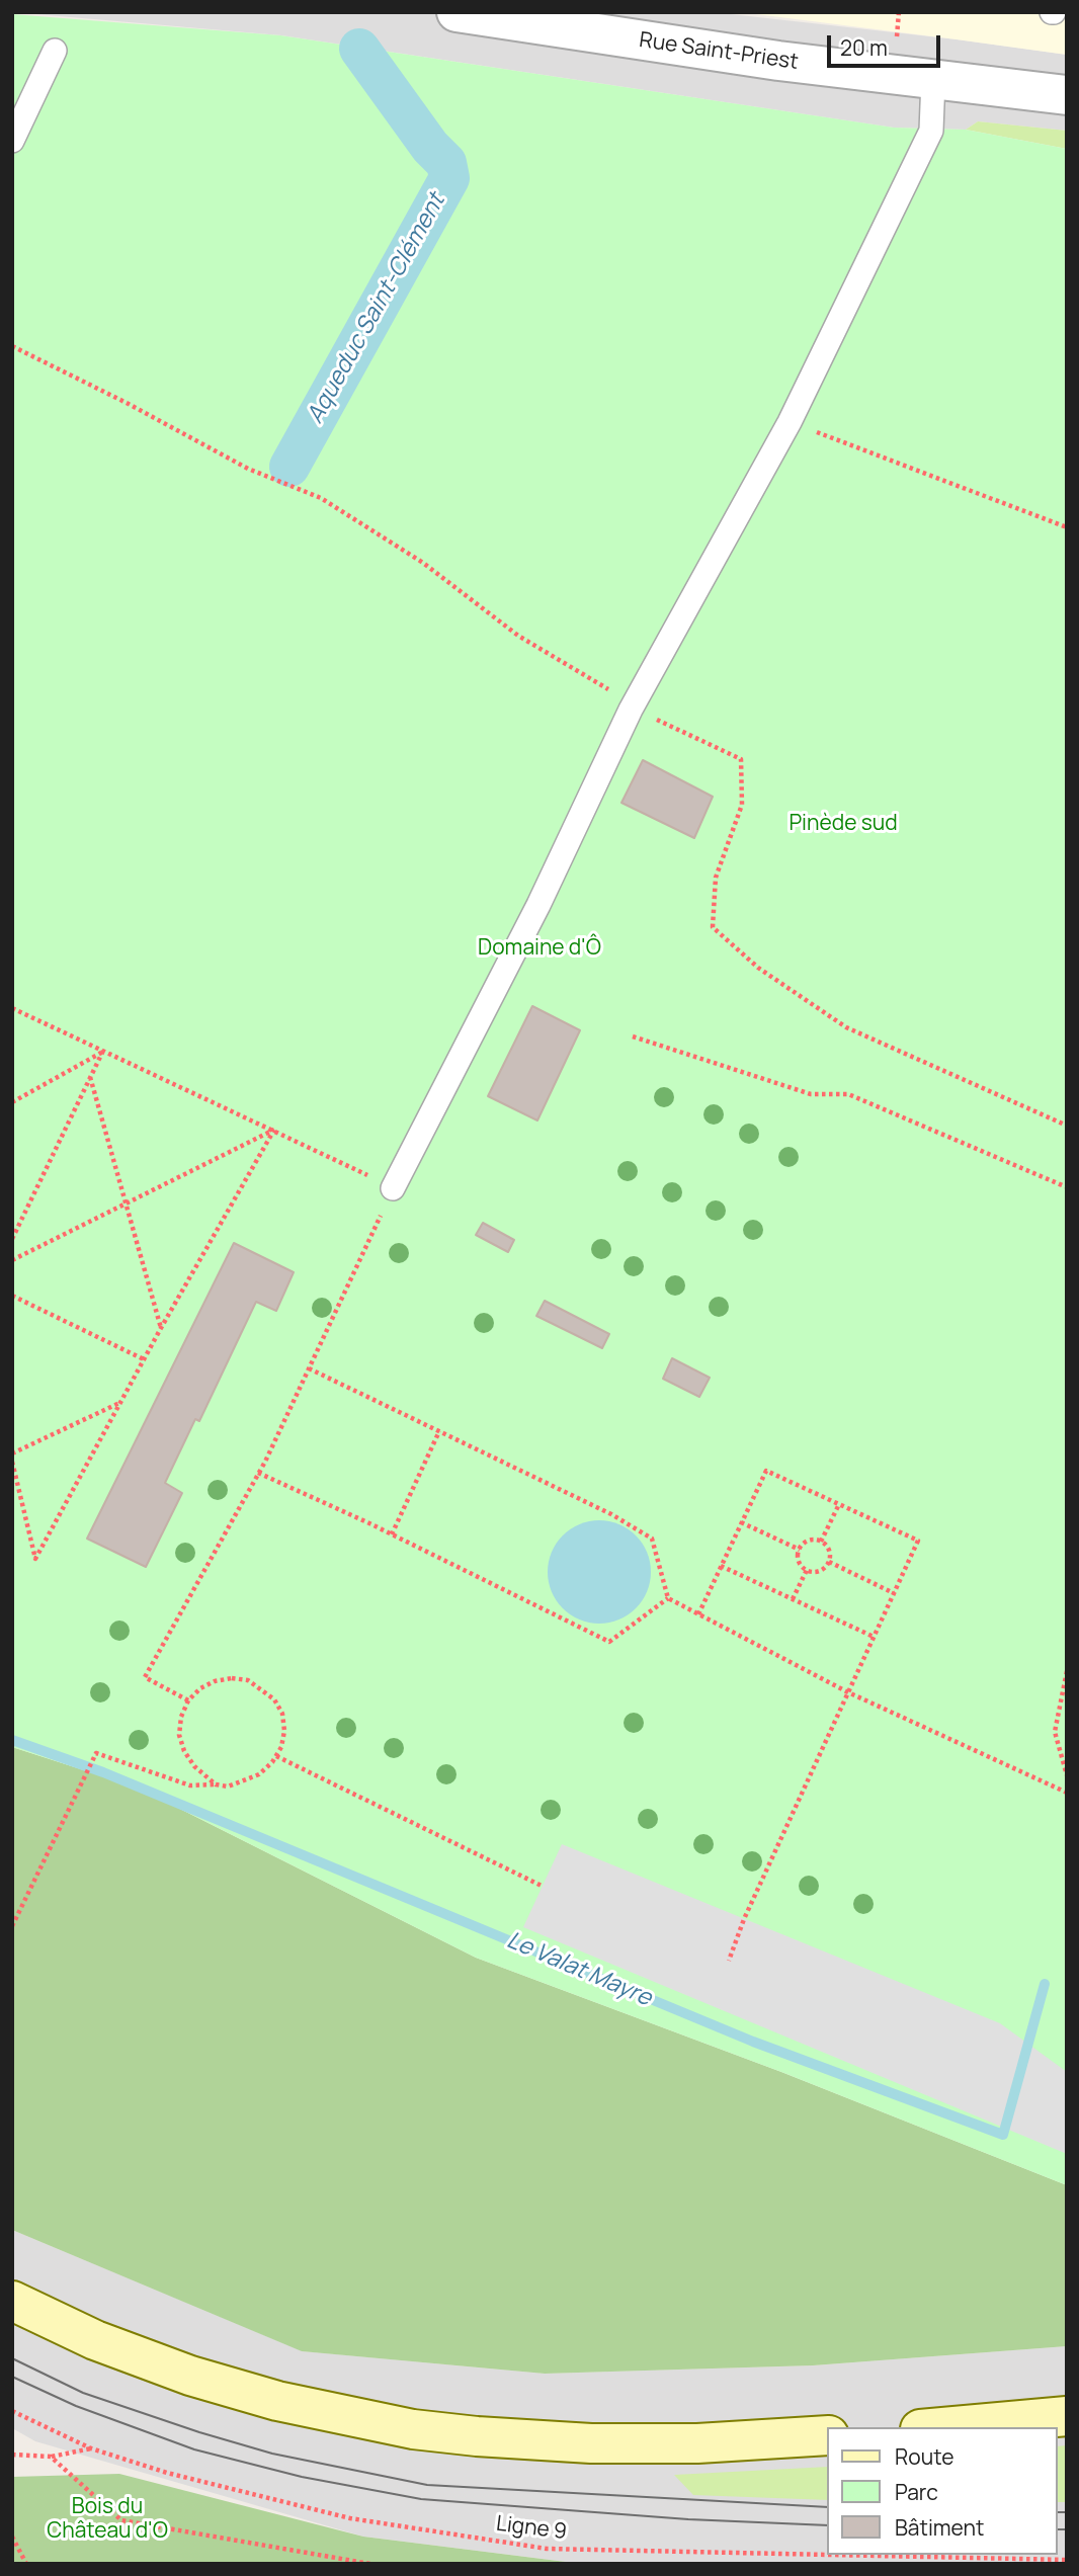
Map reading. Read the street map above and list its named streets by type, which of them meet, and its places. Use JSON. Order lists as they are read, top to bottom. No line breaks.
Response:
{"streets":{"street":["Rue Saint-Priest"],"path":["Ligne 9"]},"water":["Aqueduc Saint-Clément","Le Valat Mayre"],"parks":["Pinède sud","Domaine d'Ô","Bois du Château d'O"],"legend":["Route","Parc","Bâtiment"],"scale_bar":"20 m"}
